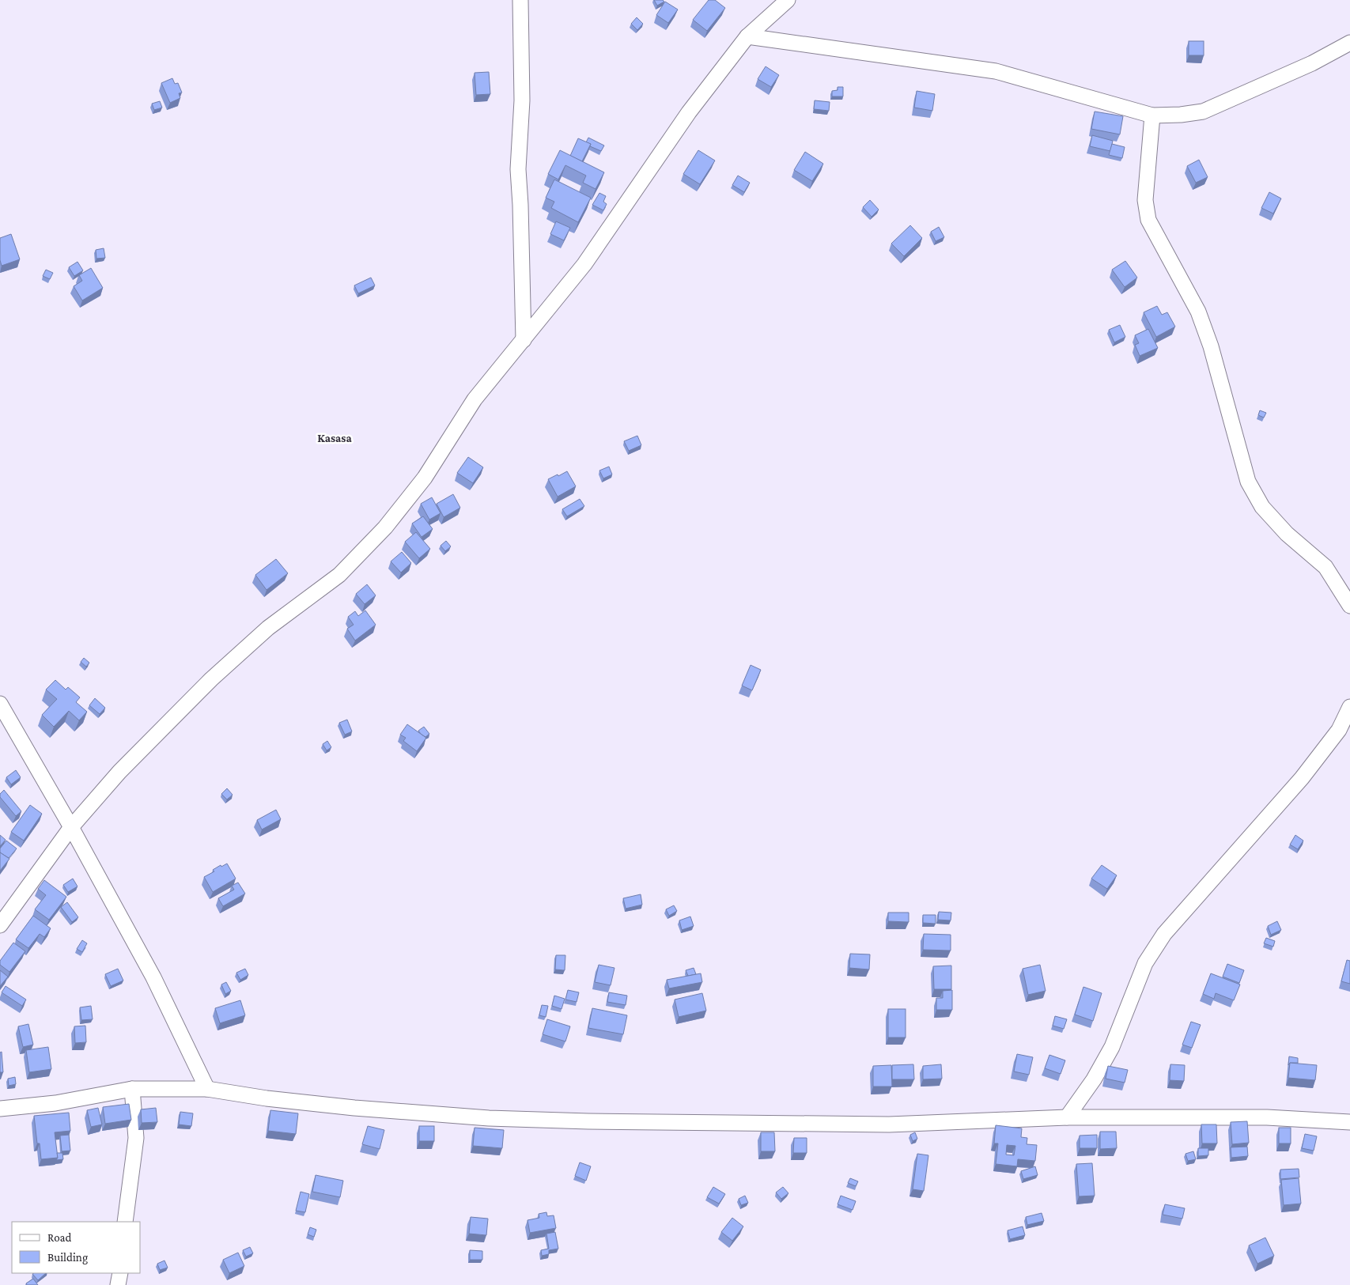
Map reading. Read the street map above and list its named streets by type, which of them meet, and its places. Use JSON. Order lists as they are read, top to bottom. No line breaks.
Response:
{"districts":["Kasasa"],"legend":["Road","Building"]}
